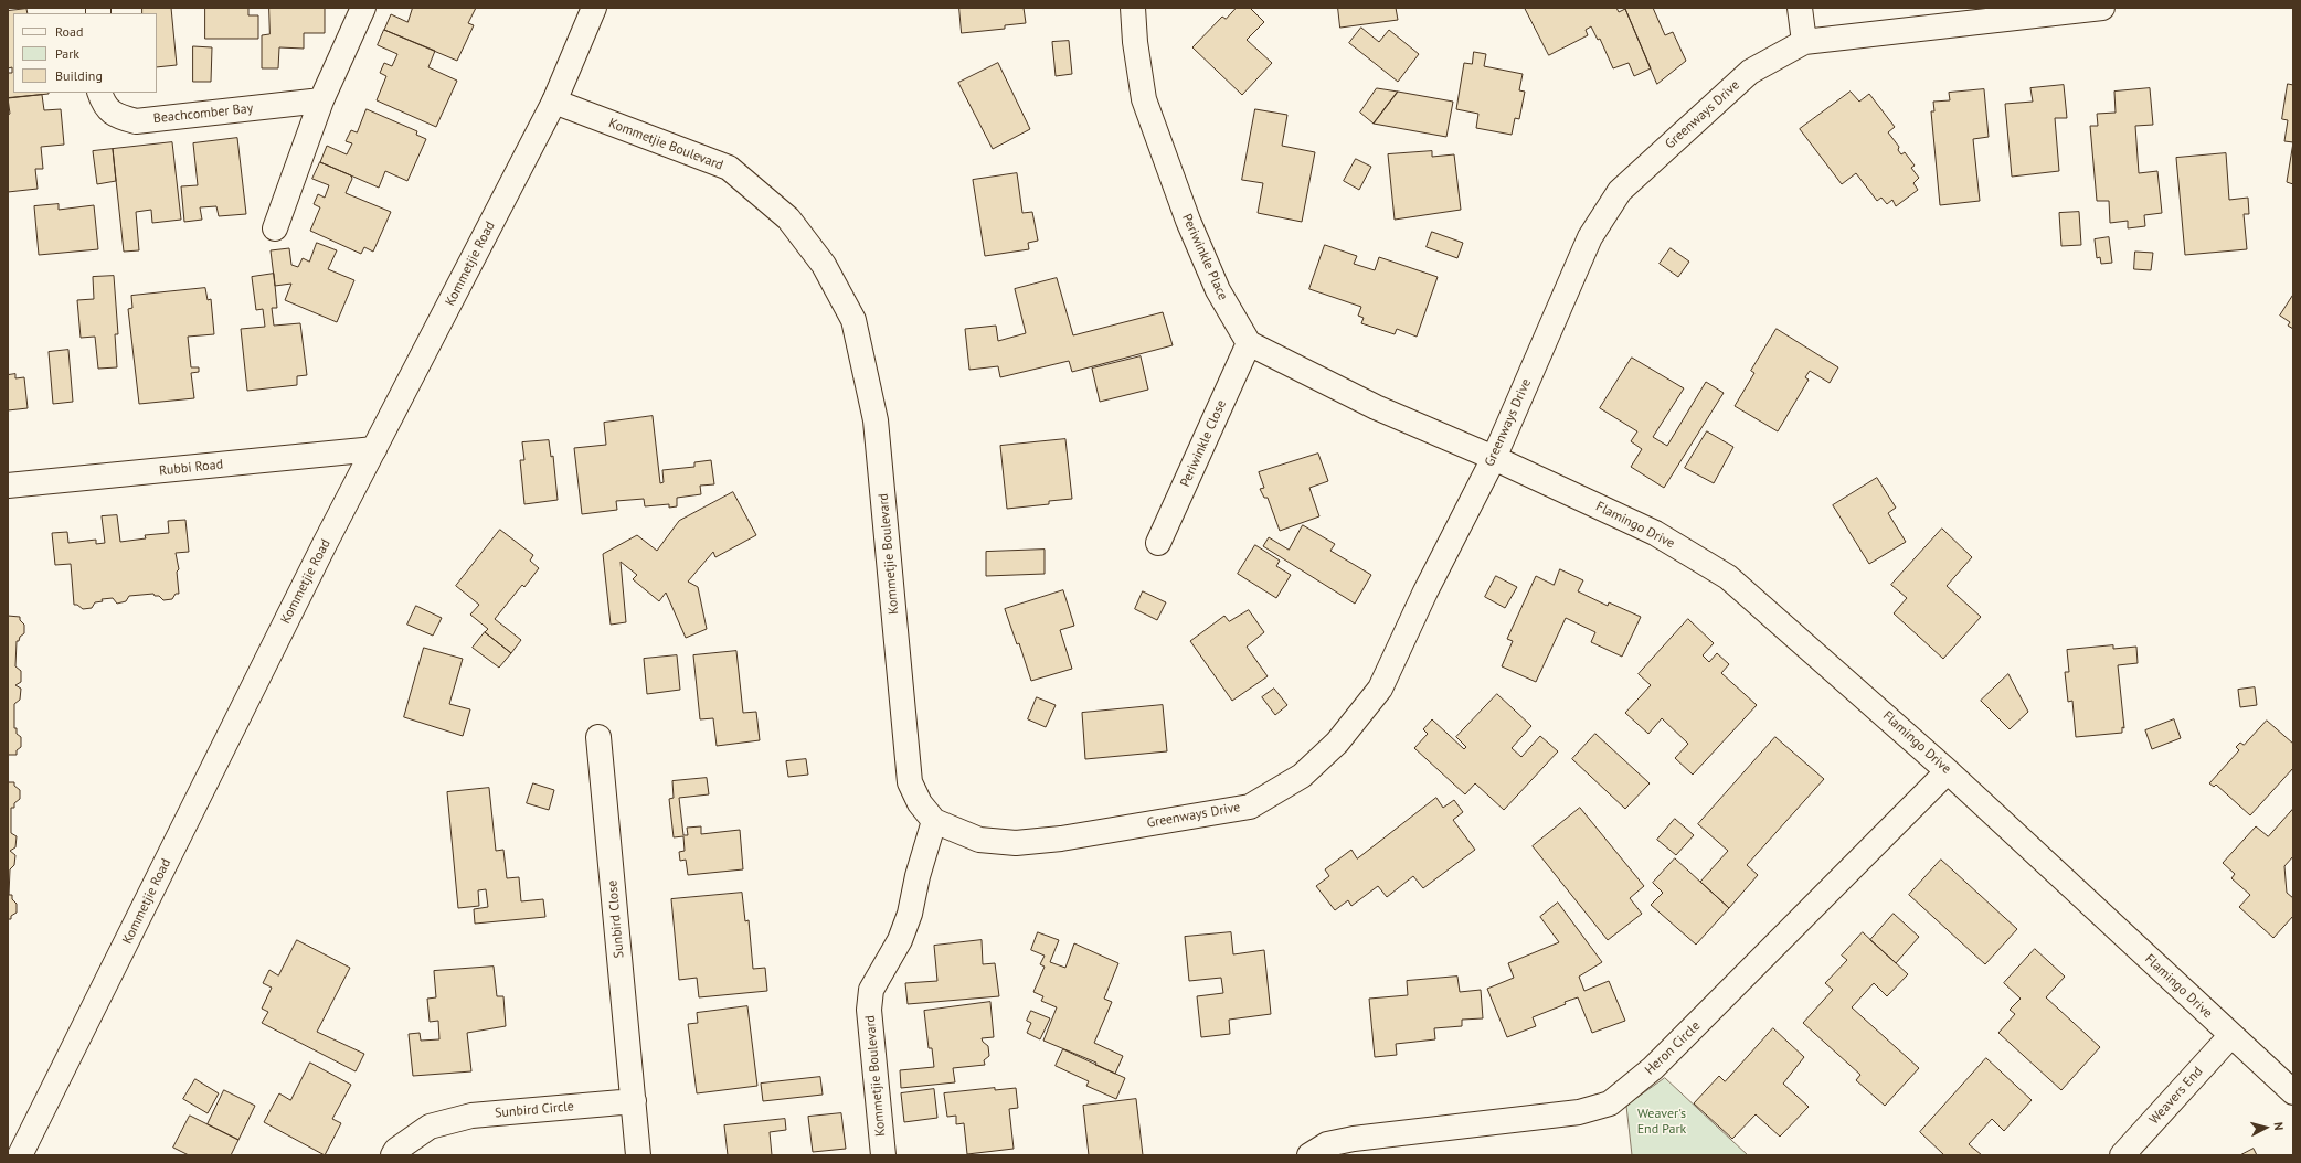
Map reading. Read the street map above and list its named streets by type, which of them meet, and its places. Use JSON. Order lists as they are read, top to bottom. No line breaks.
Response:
{"streets":{"street":["Beachcomber Bay","Greenways Drive","Kommetjie Boulevard","Periwinkle Place","Kommetjie Road","Periwinkle Close","Rubbi Road","Flamingo Drive","Sunbird Close","Heron Circle","Weavers End","Sunbird Circle"]},"crossings":[["Greenways Drive","Kommetjie Boulevard"],["Greenways Drive","Flamingo Drive"],["Kommetjie Boulevard","Kommetjie Road"],["Periwinkle Place","Periwinkle Close"],["Kommetjie Road","Rubbi Road"],["Flamingo Drive","Heron Circle"],["Flamingo Drive","Weavers End"],["Sunbird Close","Sunbird Circle"]],"parks":["Weaver's End Park"],"legend":["Road","Park","Building"],"north":"right"}
